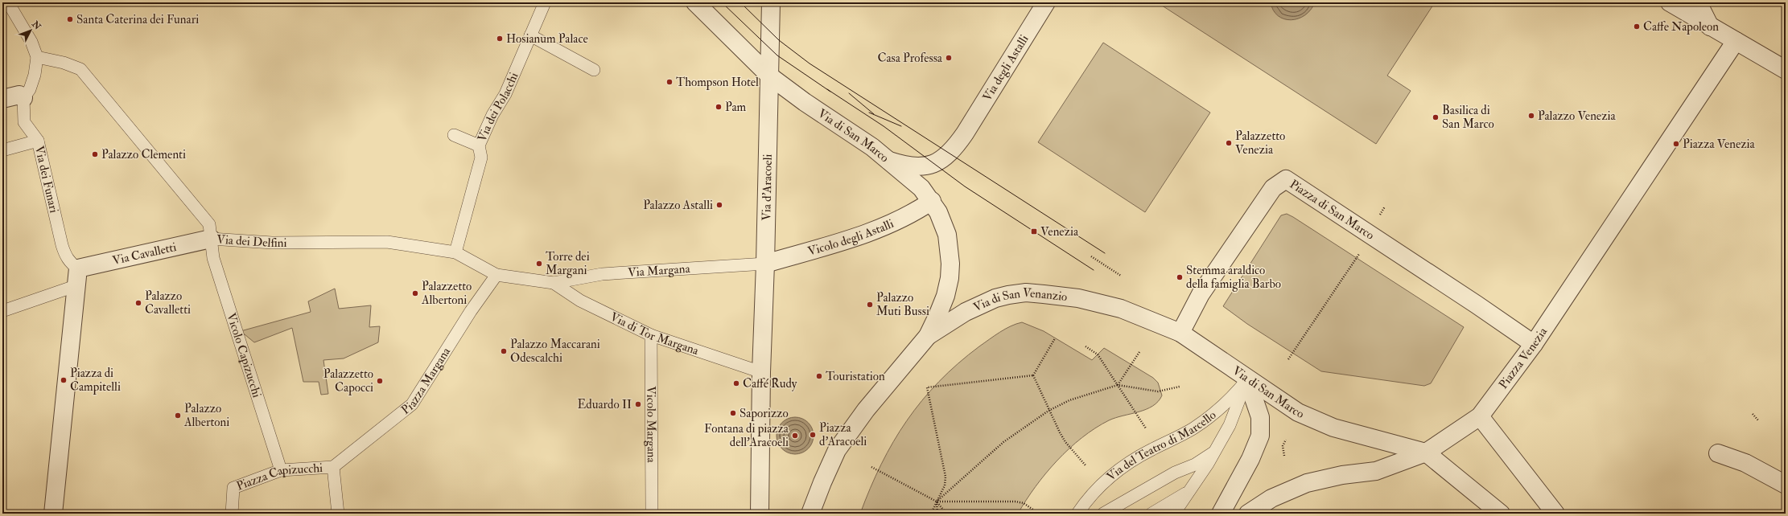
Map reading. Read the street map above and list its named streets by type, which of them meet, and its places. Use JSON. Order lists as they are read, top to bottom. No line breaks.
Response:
{"streets":{"street":["Via degli Astalli","Via di San Marco","Via d'Aracoeli","Piazza di San Marco","Vicolo degli Astalli","Via Cavalletti","Via di San Venanzio","Piazza Venezia"],"lane":["Via dei Polacchi","Via dei Funari","Via dei Delfini","Via Margana","Via di Tor Margana","Vicolo Capizucchi","Piazza Margana","Vicolo Margana","Via del Teatro di Marcello","Piazza Capizucchi"]},"crossings":[["Via degli Astalli","Via di San Marco"],["Via dei Polacchi","Via dei Delfini"],["Via di San Marco","Via d'Aracoeli"],["Via di San Marco","Piazza di San Marco"],["Via di San Marco","Vicolo degli Astalli"],["Via di San Marco","Via di San Venanzio"],["Via di San Marco","Piazza Venezia"],["Via di San Marco","Via del Teatro di Marcello"],["Via dei Funari","Via dei Delfini"],["Via dei Funari","Via Cavalletti"],["Via d'Aracoeli","Vicolo degli Astalli"],["Via d'Aracoeli","Via Margana"],["Via d'Aracoeli","Via di Tor Margana"],["Piazza di San Marco","Piazza Venezia"],["Vicolo degli Astalli","Via Margana"],["Vicolo degli Astalli","Via di San Venanzio"],["Via dei Delfini","Via Cavalletti"],["Via dei Delfini","Vicolo Capizucchi"],["Via Cavalletti","Vicolo Capizucchi"],["Via Margana","Via di Tor Margana"],["Via di Tor Margana","Vicolo Margana"],["Vicolo Capizucchi","Piazza Capizucchi"],["Piazza Margana","Piazza Capizucchi"]],"places":{"other":["Santa Caterina dei Funari","Caffe Napoleon","Hosianum Palace","Casa Professa","Thompson Hotel","Pam","Palazzo Venezia","Basilica di San Marco","Palazzetto Venezia","Piazza Venezia","Palazzo Clementi","Palazzo Astalli","Torre dei Margani","Stemma araldico della famiglia Barbo","Palazzetto Albertoni","Palazzo Cavalletti","Palazzo Muti Bussi","Palazzo Maccarani Odescalchi","Touristation","Piazza di Campitelli","Palazzetto Capocci","Caffé Rudy","Eduardo II","Saporizzo","Palazzo Albertoni","Piazza d'Aracoeli","Fontana di piazza dell'Aracoeli"],"transit":["Venezia"]},"north":"top right"}
